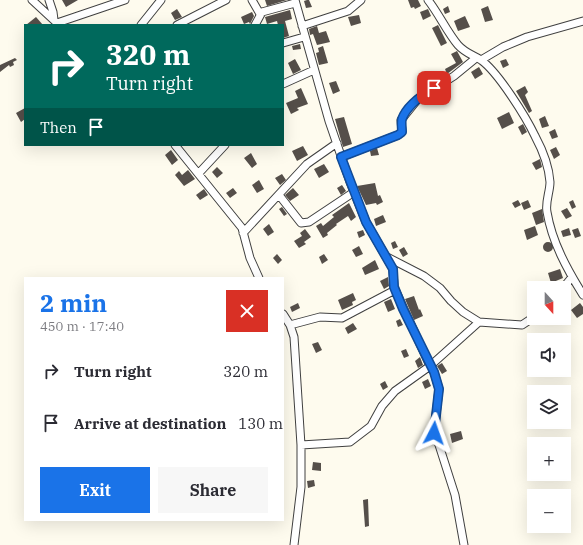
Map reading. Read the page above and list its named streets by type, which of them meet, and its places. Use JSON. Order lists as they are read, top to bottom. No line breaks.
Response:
{"north":"bottom","page":{"turn":["320 m","Turn right"],"then":"Then","heading":["2 min","450 m · 17:40"],"map_buttons":["+","−"],"list":[{"name":"Turn right","value":"320 m"},{"name":"Arrive at destination","value":"130 m"}],"buttons":["Exit","Share"]}}
